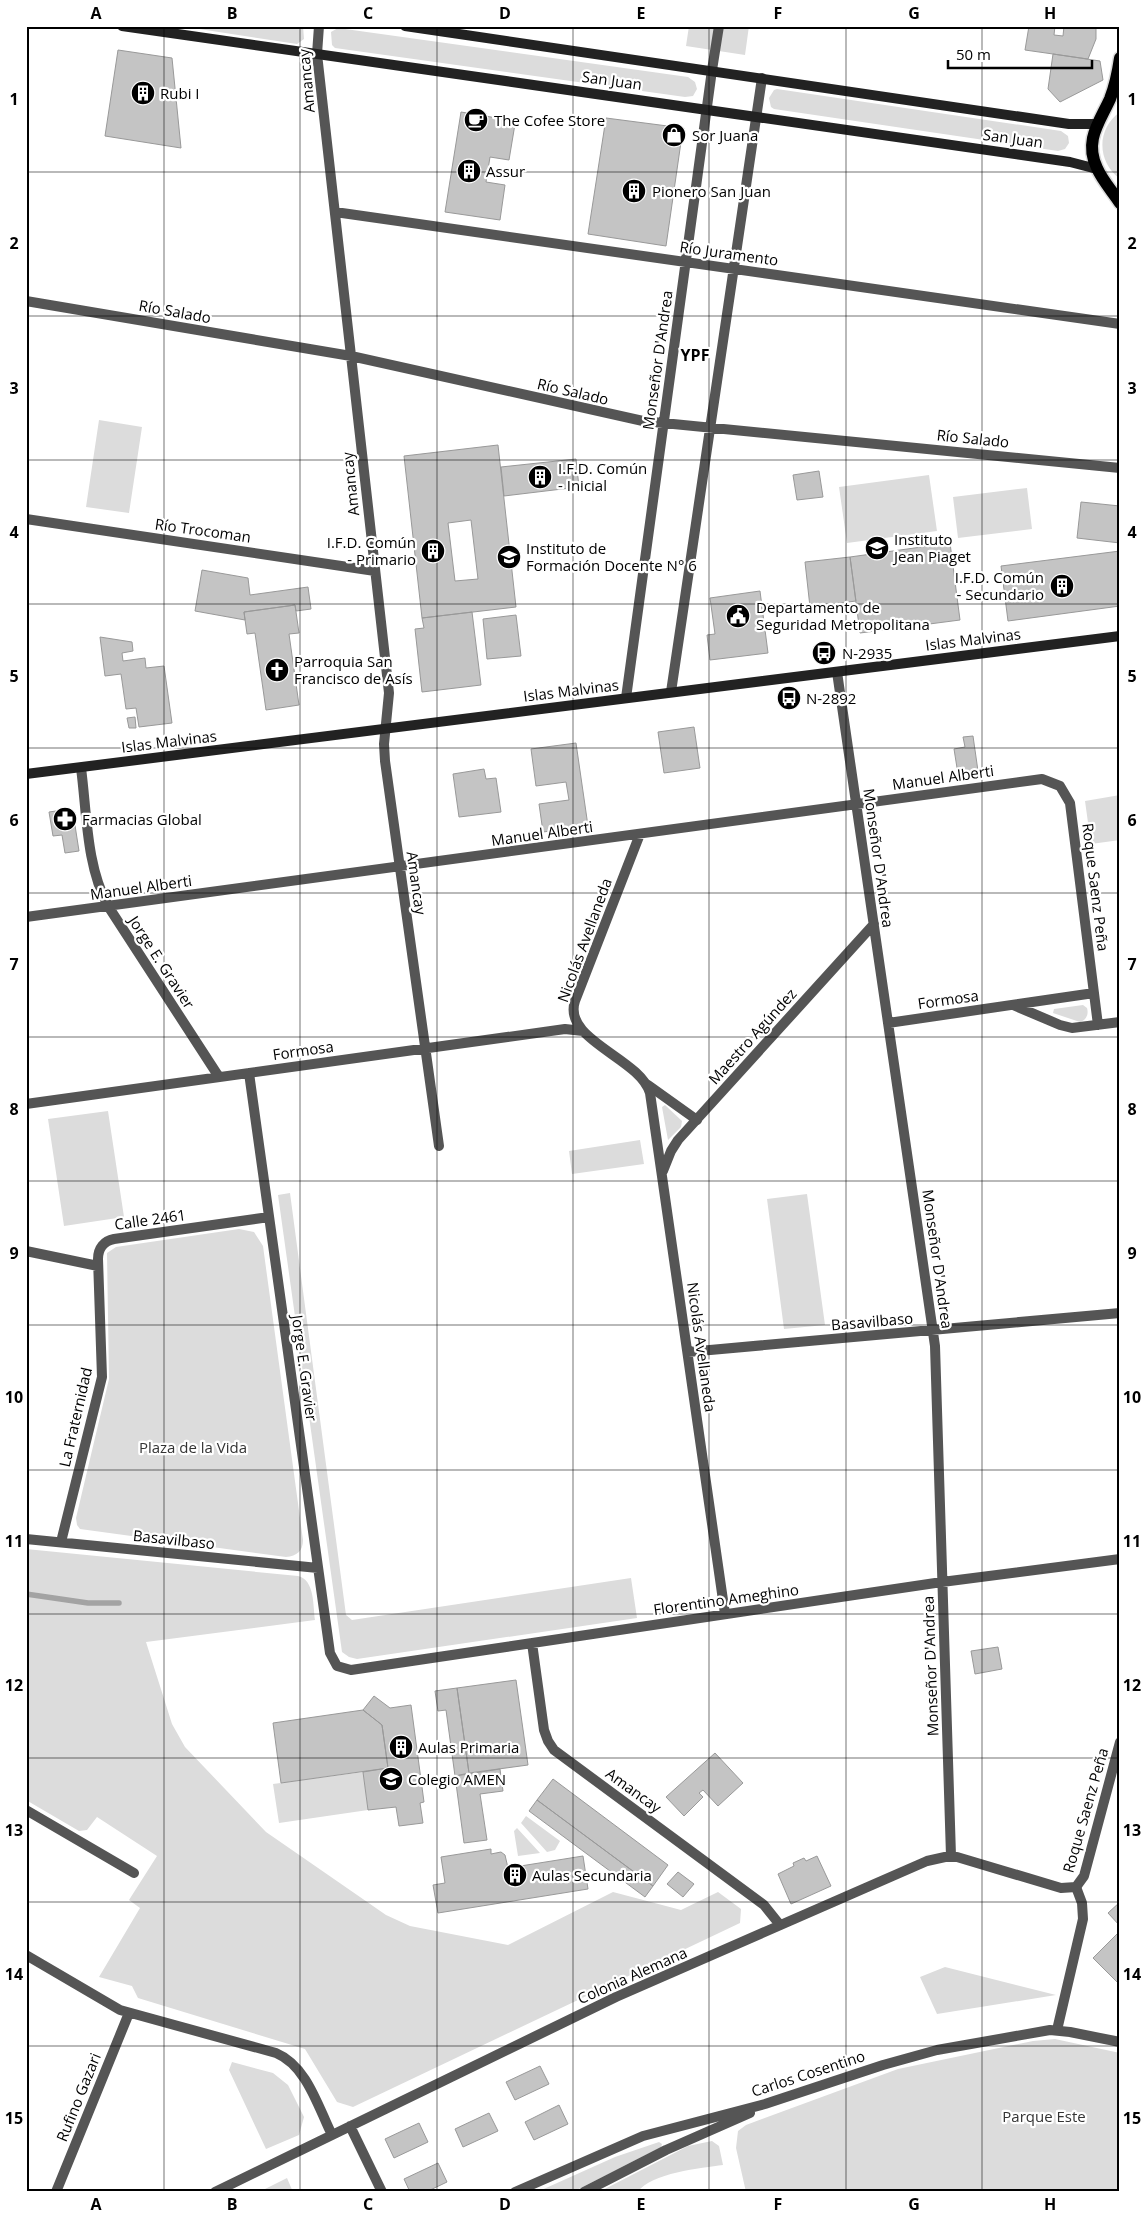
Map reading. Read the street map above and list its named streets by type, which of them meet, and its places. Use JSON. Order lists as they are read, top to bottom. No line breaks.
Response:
{"streets":{"main road":["San Juan","Islas Malvinas"],"street":["Amancay","Río Juramento","Río Salado","Monseñor D'Andrea","Río Trocoman","Manuel Alberti","Roque Saenz Peña","Nicolás Avellaneda","Jorge E. Gravier","Formosa","Maestro Agúndez","Calle 2461","Basavilbaso","La Fraternidad","Florentino Ameghino","Colonia Alemana","Carlos Cosentino","Rufino Gazari"]},"crossings":[["San Juan","Amancay"],["San Juan","Monseñor D'Andrea"],["Amancay","Río Juramento"],["Amancay","Río Salado"],["Amancay","Río Trocoman"],["Amancay","Islas Malvinas"],["Amancay","Manuel Alberti"],["Amancay","Formosa"],["Amancay","Florentino Ameghino"],["Amancay","Colonia Alemana"],["Río Juramento","Monseñor D'Andrea"],["Río Salado","Monseñor D'Andrea"],["Monseñor D'Andrea","Islas Malvinas"],["Monseñor D'Andrea","Manuel Alberti"],["Monseñor D'Andrea","Formosa"],["Monseñor D'Andrea","Maestro Agúndez"],["Monseñor D'Andrea","Basavilbaso"],["Monseñor D'Andrea","Florentino Ameghino"],["Monseñor D'Andrea","Colonia Alemana"],["Islas Malvinas","Jorge E. Gravier"],["Manuel Alberti","Roque Saenz Peña"],["Manuel Alberti","Nicolás Avellaneda"],["Manuel Alberti","Jorge E. Gravier"],["Roque Saenz Peña","Formosa"],["Roque Saenz Peña","Colonia Alemana"],["Roque Saenz Peña","Carlos Cosentino"],["Nicolás Avellaneda","Formosa"],["Nicolás Avellaneda","Maestro Agúndez"],["Nicolás Avellaneda","Basavilbaso"],["Nicolás Avellaneda","Florentino Ameghino"],["Jorge E. Gravier","Formosa"],["Jorge E. Gravier","Calle 2461"],["Jorge E. Gravier","Basavilbaso"],["Jorge E. Gravier","Florentino Ameghino"],["Calle 2461","La Fraternidad"],["Basavilbaso","La Fraternidad"]],"districts":["YPF"],"parks":["Plaza de la Vida","Parque Este"],"places":{"building":["Rubi I","Assur","Pionero San Juan","I.F.D. Común - Inicial","I.F.D. Común - Primario","I.F.D. Común - Secundario","Aulas Primaria","Aulas Secundaria"],"cafe":["The Cofee Store"],"shop":["Sor Juana"],"school or university":["Instituto Jean Piaget","Instituto de Formación Docente N° 6","Colegio AMEN"],"public building":["Departamento de Seguridad Metropolitana"],"bus stop":["N-2935","N-2892"],"church":["Parroquia San Francisco de Asís"],"pharmacy":["Farmacias Global"]},"scale_bar":"50 m","grid":{"columns":["A","B","C","D","E","F","G","H"],"rows":["1","2","3","4","5","6","7","8","9","10","11","12","13","14","15"]}}
